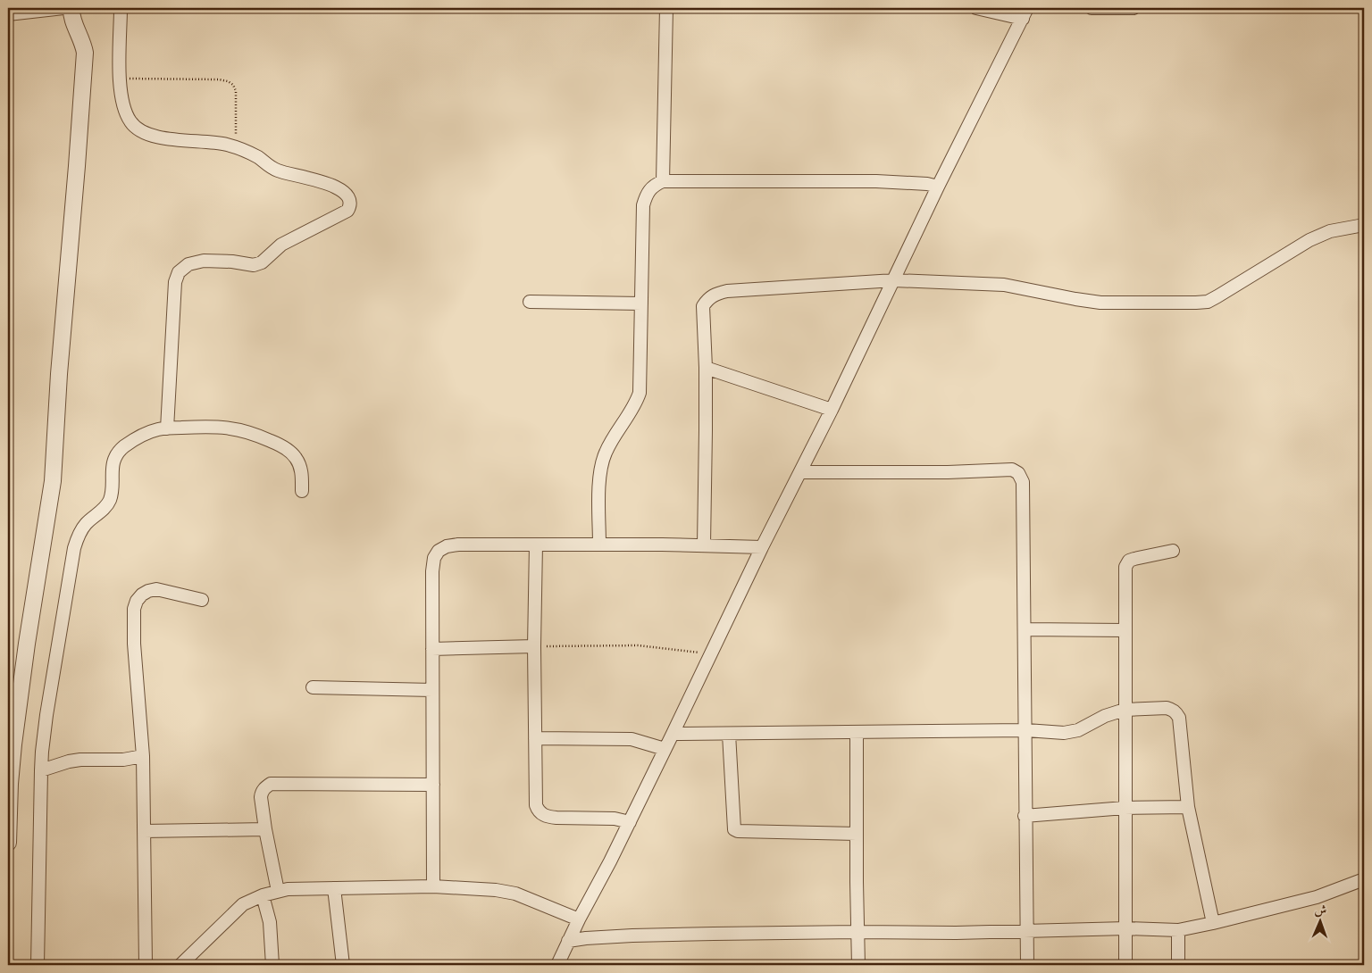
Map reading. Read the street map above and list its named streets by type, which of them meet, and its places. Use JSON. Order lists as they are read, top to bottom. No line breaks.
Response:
{"north":"top"}
